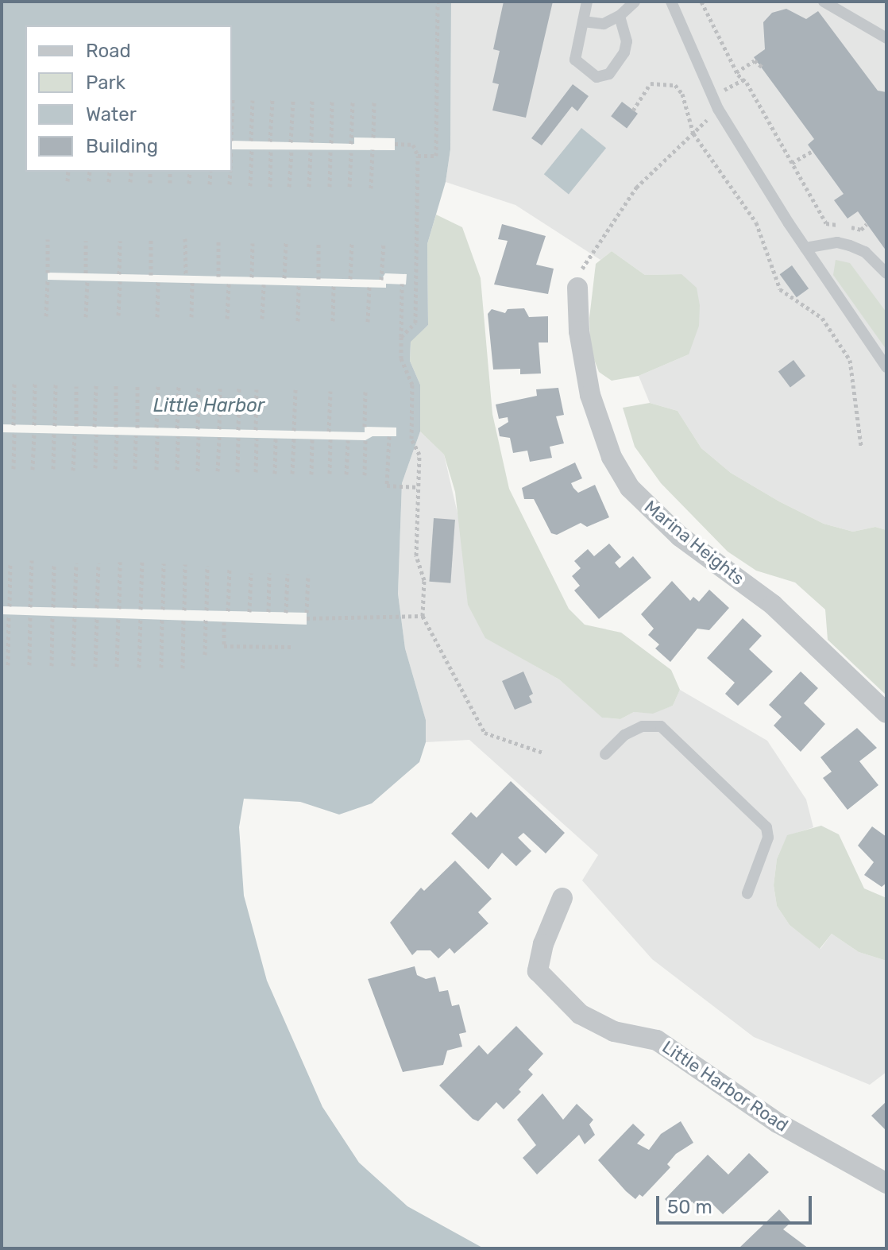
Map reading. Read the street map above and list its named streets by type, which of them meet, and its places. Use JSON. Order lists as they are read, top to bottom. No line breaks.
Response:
{"streets":{"street":["Marina Heights","Little Harbor Road"]},"water":["Little Harbor"],"legend":["Road","Park","Water","Building"],"scale_bar":"50 m"}
